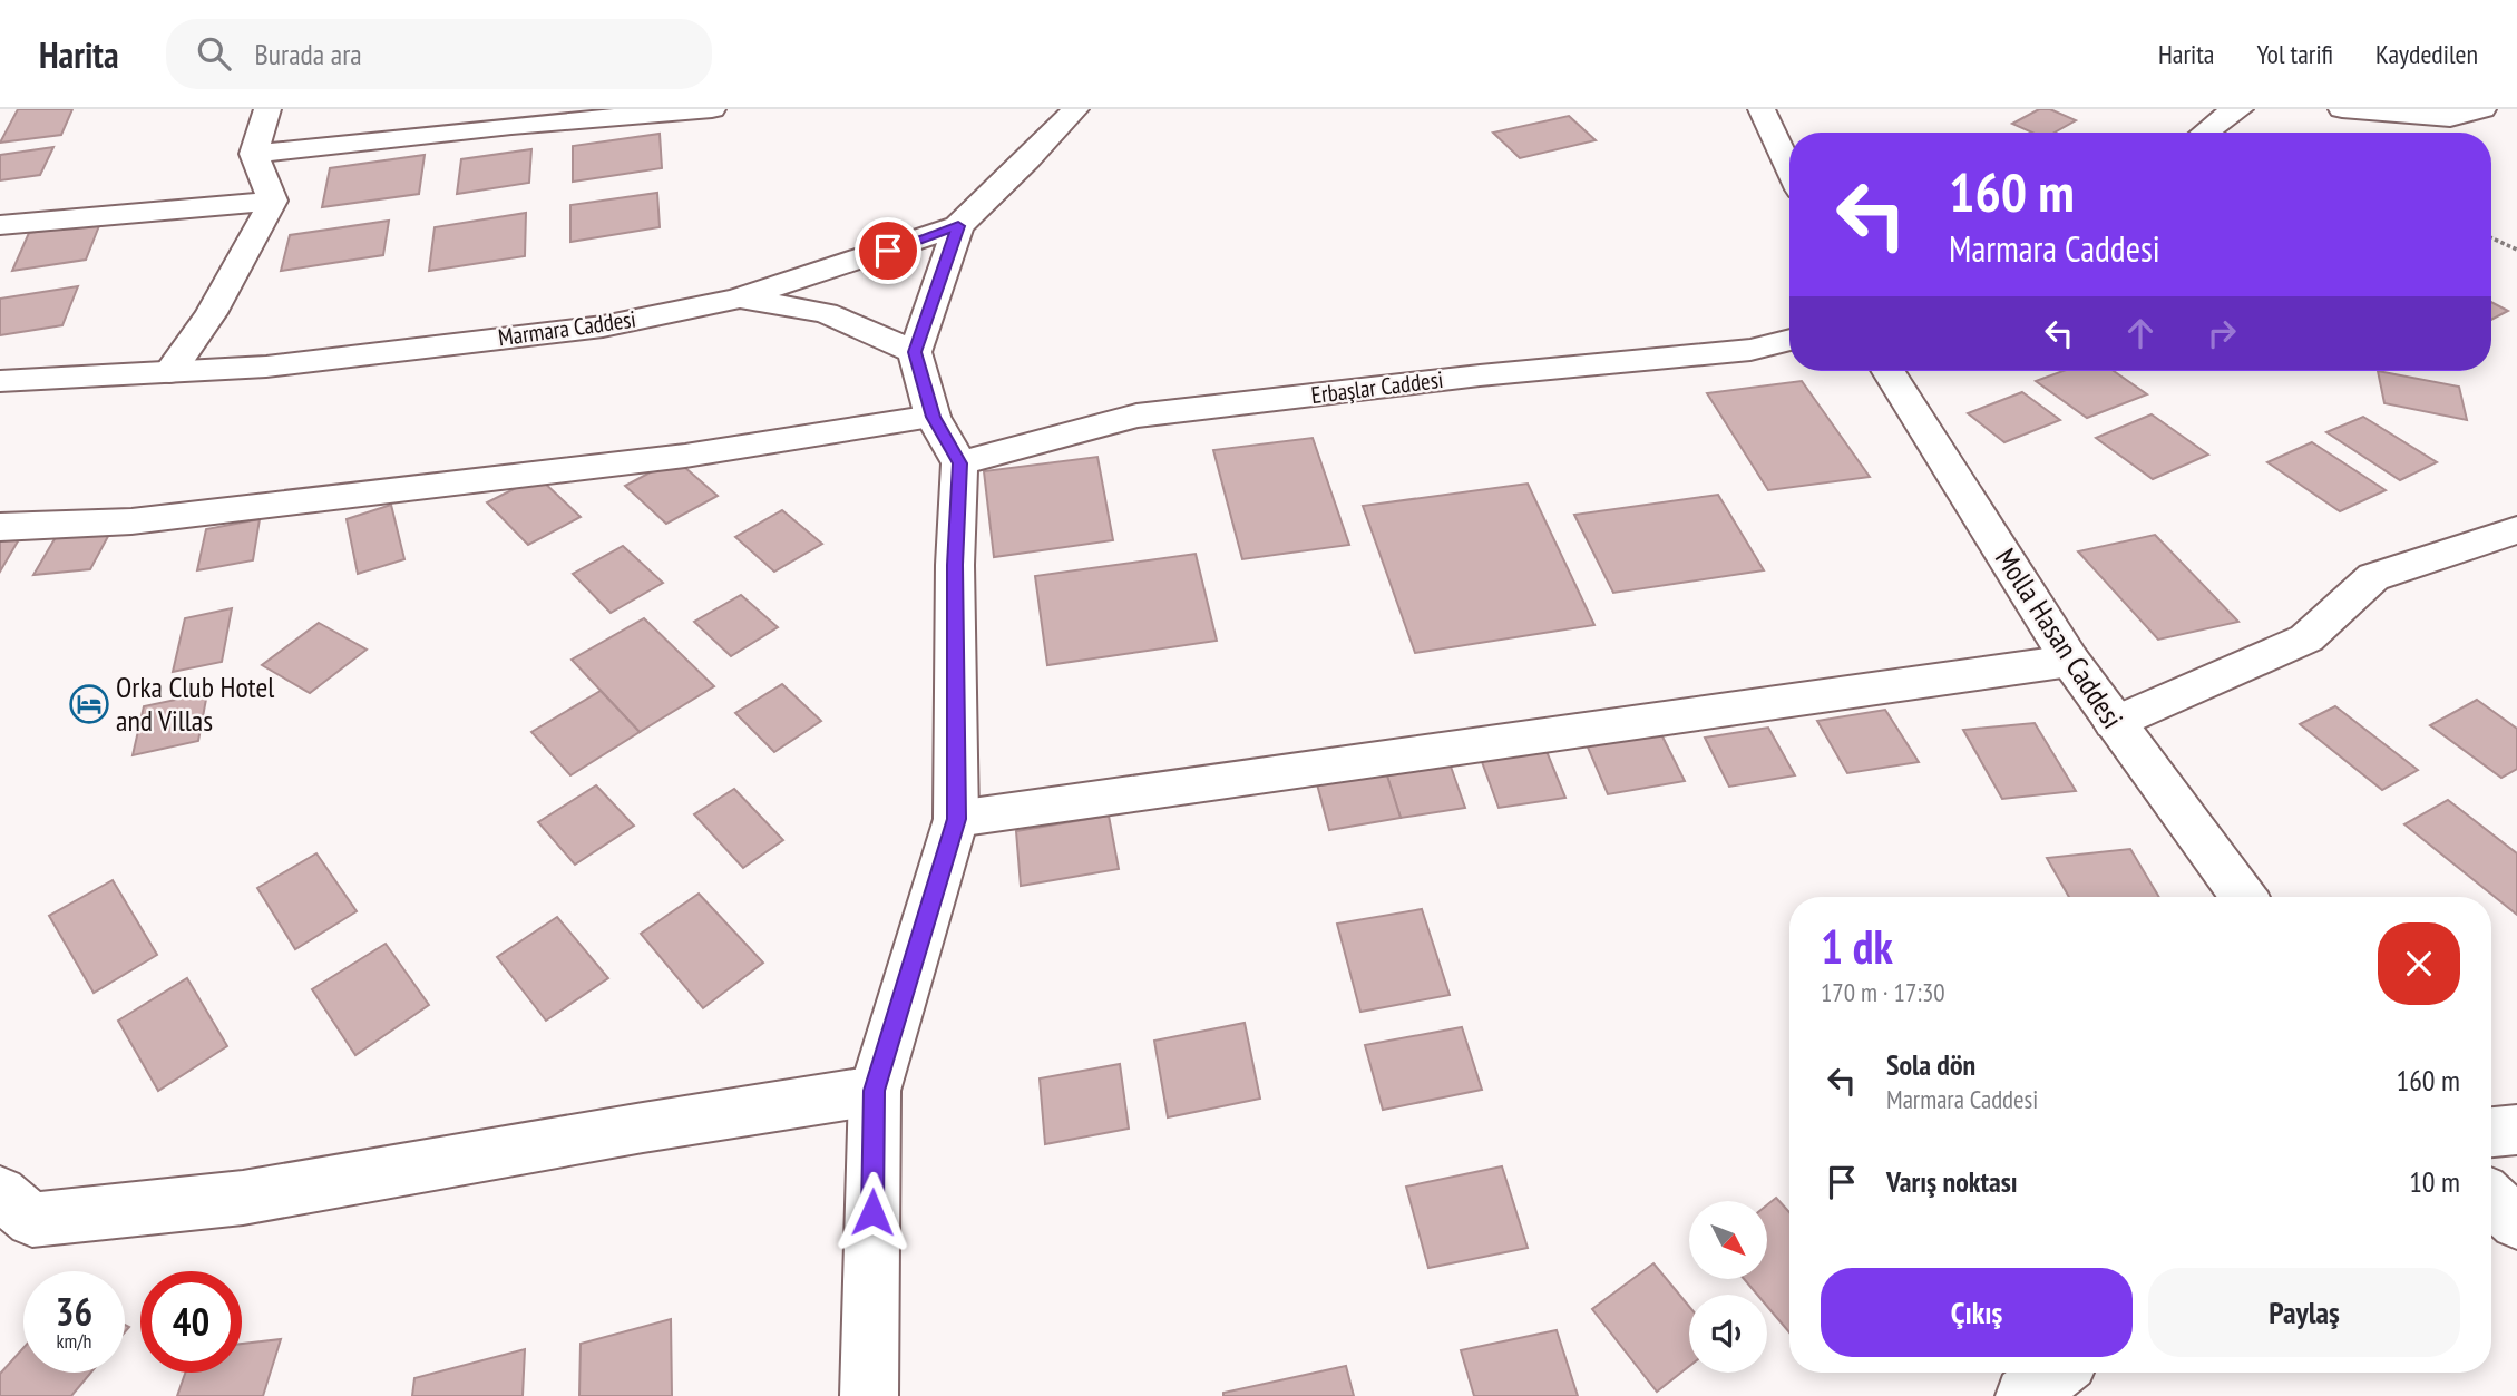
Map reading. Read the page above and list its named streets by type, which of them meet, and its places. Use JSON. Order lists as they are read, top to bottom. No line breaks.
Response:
{"streets":{"street":["Marmara Caddesi","Erbaşlar Caddesi","Molla Hasan Caddesi"]},"places":{"hotel":["Orka Club Hotel and Villas"]},"north":"bottom right","page":{"header":"Harita","search":"Burada ara","nav":["Harita","Yol tarifi","Kaydedilen"],"turn":["160 m","Marmara Caddesi"],"heading":["1 dk","170 m · 17:30"],"list":[{"name":"Sola dön","note":"Marmara Caddesi","value":"160 m"},{"name":"Varış noktası","value":"10 m"}],"buttons":["Çıkış","Paylaş"],"speed":"36 km/h","limit":"40"}}
